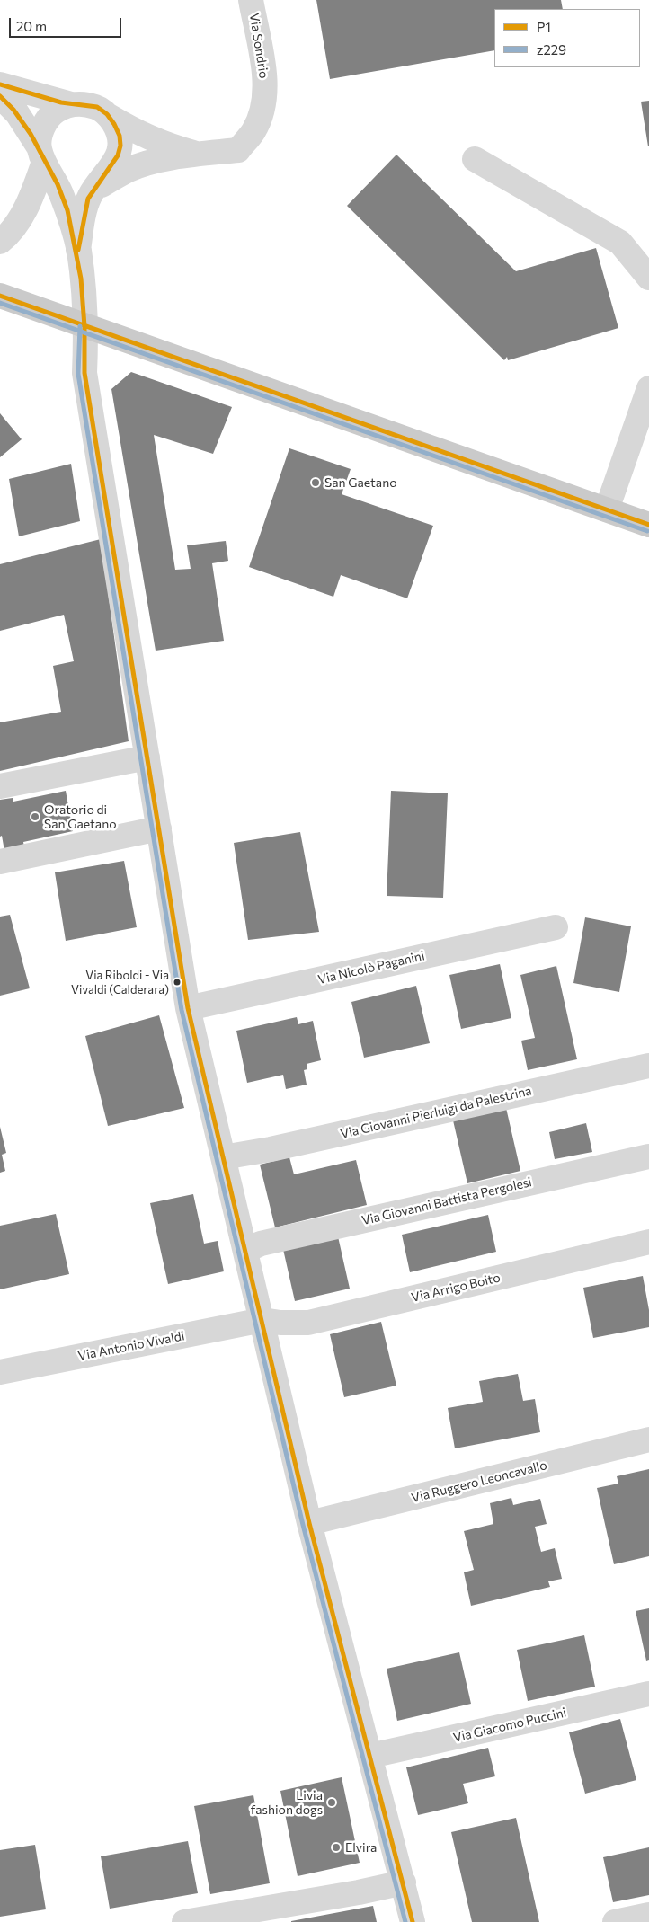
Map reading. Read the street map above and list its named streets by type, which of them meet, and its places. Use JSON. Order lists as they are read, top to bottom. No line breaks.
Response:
{"streets":{"street":["Via Sondrio","Via Nicolò Paganini","Via Giovanni Pierluigi da Palestrina","Via Giovanni Battista Pergolesi","Via Arrigo Boito","Via Antonio Vivaldi","Via Ruggero Leoncavallo","Via Giacomo Puccini"]},"crossings":[["Via Arrigo Boito","Via Antonio Vivaldi"]],"places":["San Gaetano","Oratorio di San Gaetano","Via Riboldi - Via Vivaldi (Calderara)","Livia fashion dogs","Elvira"],"lines":["transit line P1","transit line z229"],"legend":["P1","z229"],"scale_bar":"20 m"}
